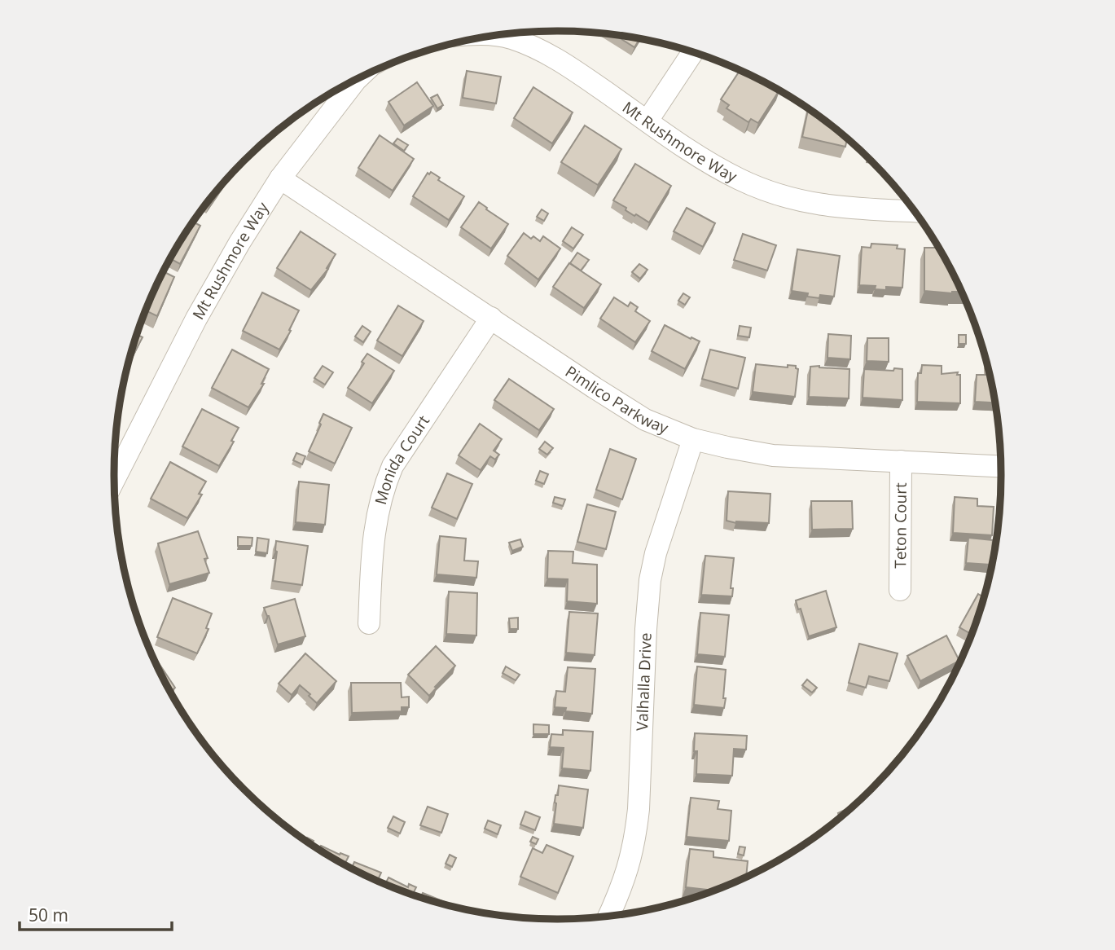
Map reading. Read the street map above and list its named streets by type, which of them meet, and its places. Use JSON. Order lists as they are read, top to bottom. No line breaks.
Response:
{"streets":{"street":["Mt Rushmore Way","Pimlico Parkway","Monida Court","Teton Court","Valhalla Drive"]},"crossings":[["Mt Rushmore Way","Pimlico Parkway"],["Pimlico Parkway","Monida Court"],["Pimlico Parkway","Teton Court"],["Pimlico Parkway","Valhalla Drive"]],"scale_bar":"50 m"}
